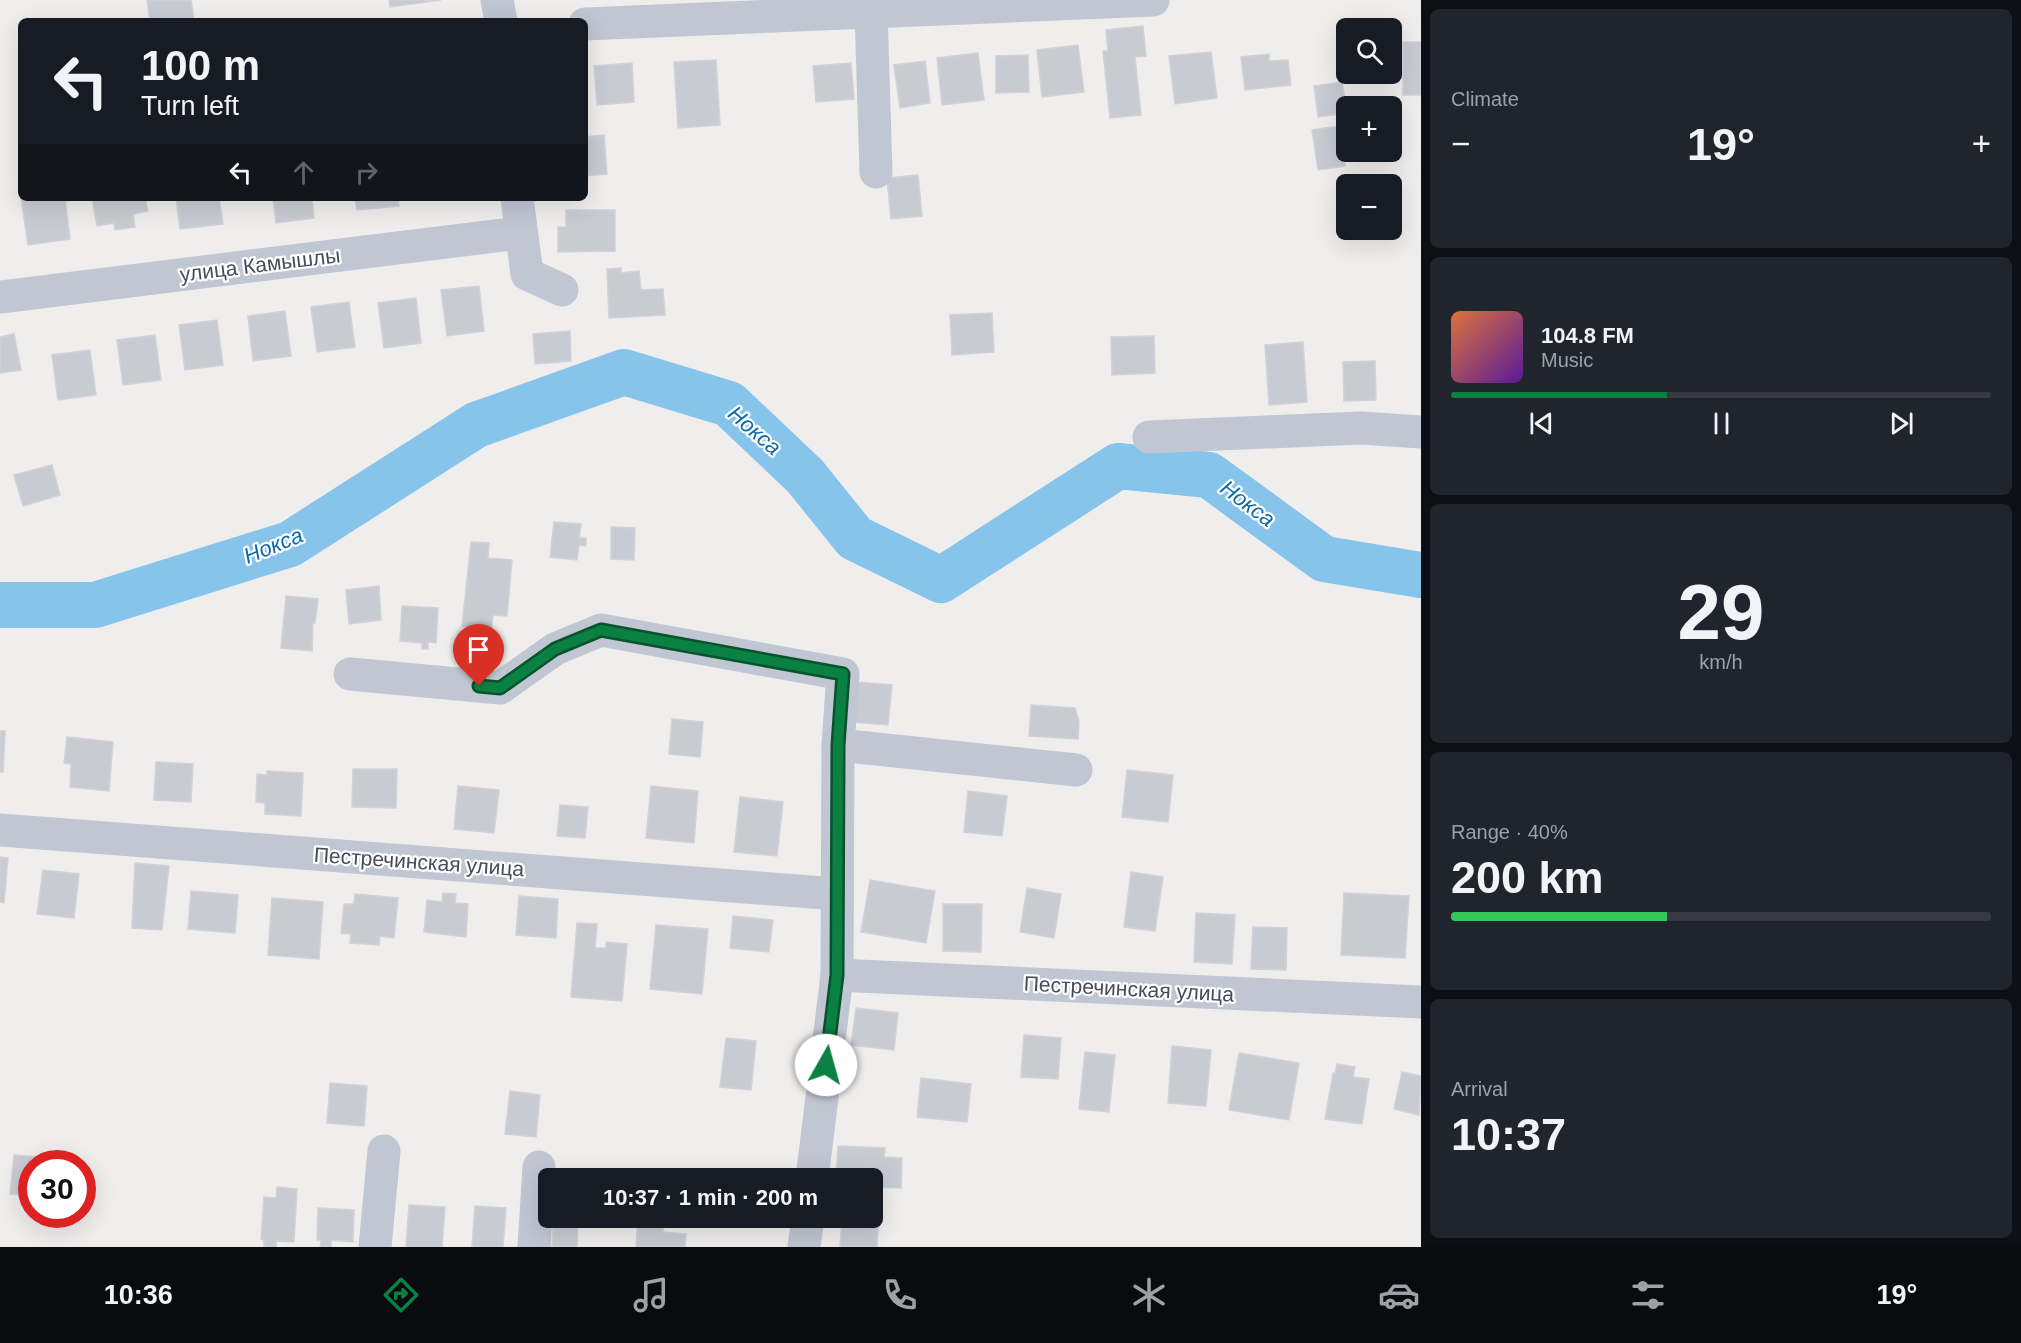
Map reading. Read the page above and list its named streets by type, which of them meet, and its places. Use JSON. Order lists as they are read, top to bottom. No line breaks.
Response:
{"streets":{"street":["улица Камышлы","Пестречинская улица"]},"water":["Нокса"],"page":{"tile":["Climate",["29","km/h"],["Range · 40%","200 km"],["Arrival","10:37"]],"map_buttons":["+","−"],"turn":["100 m","Turn left"],"heat":["−","19°","+"],"song":["104.8 FM","Music"],"limit":"30","trip":"10:37 · 1 min · 200 m","tabs":["10:36","19°"]}}
